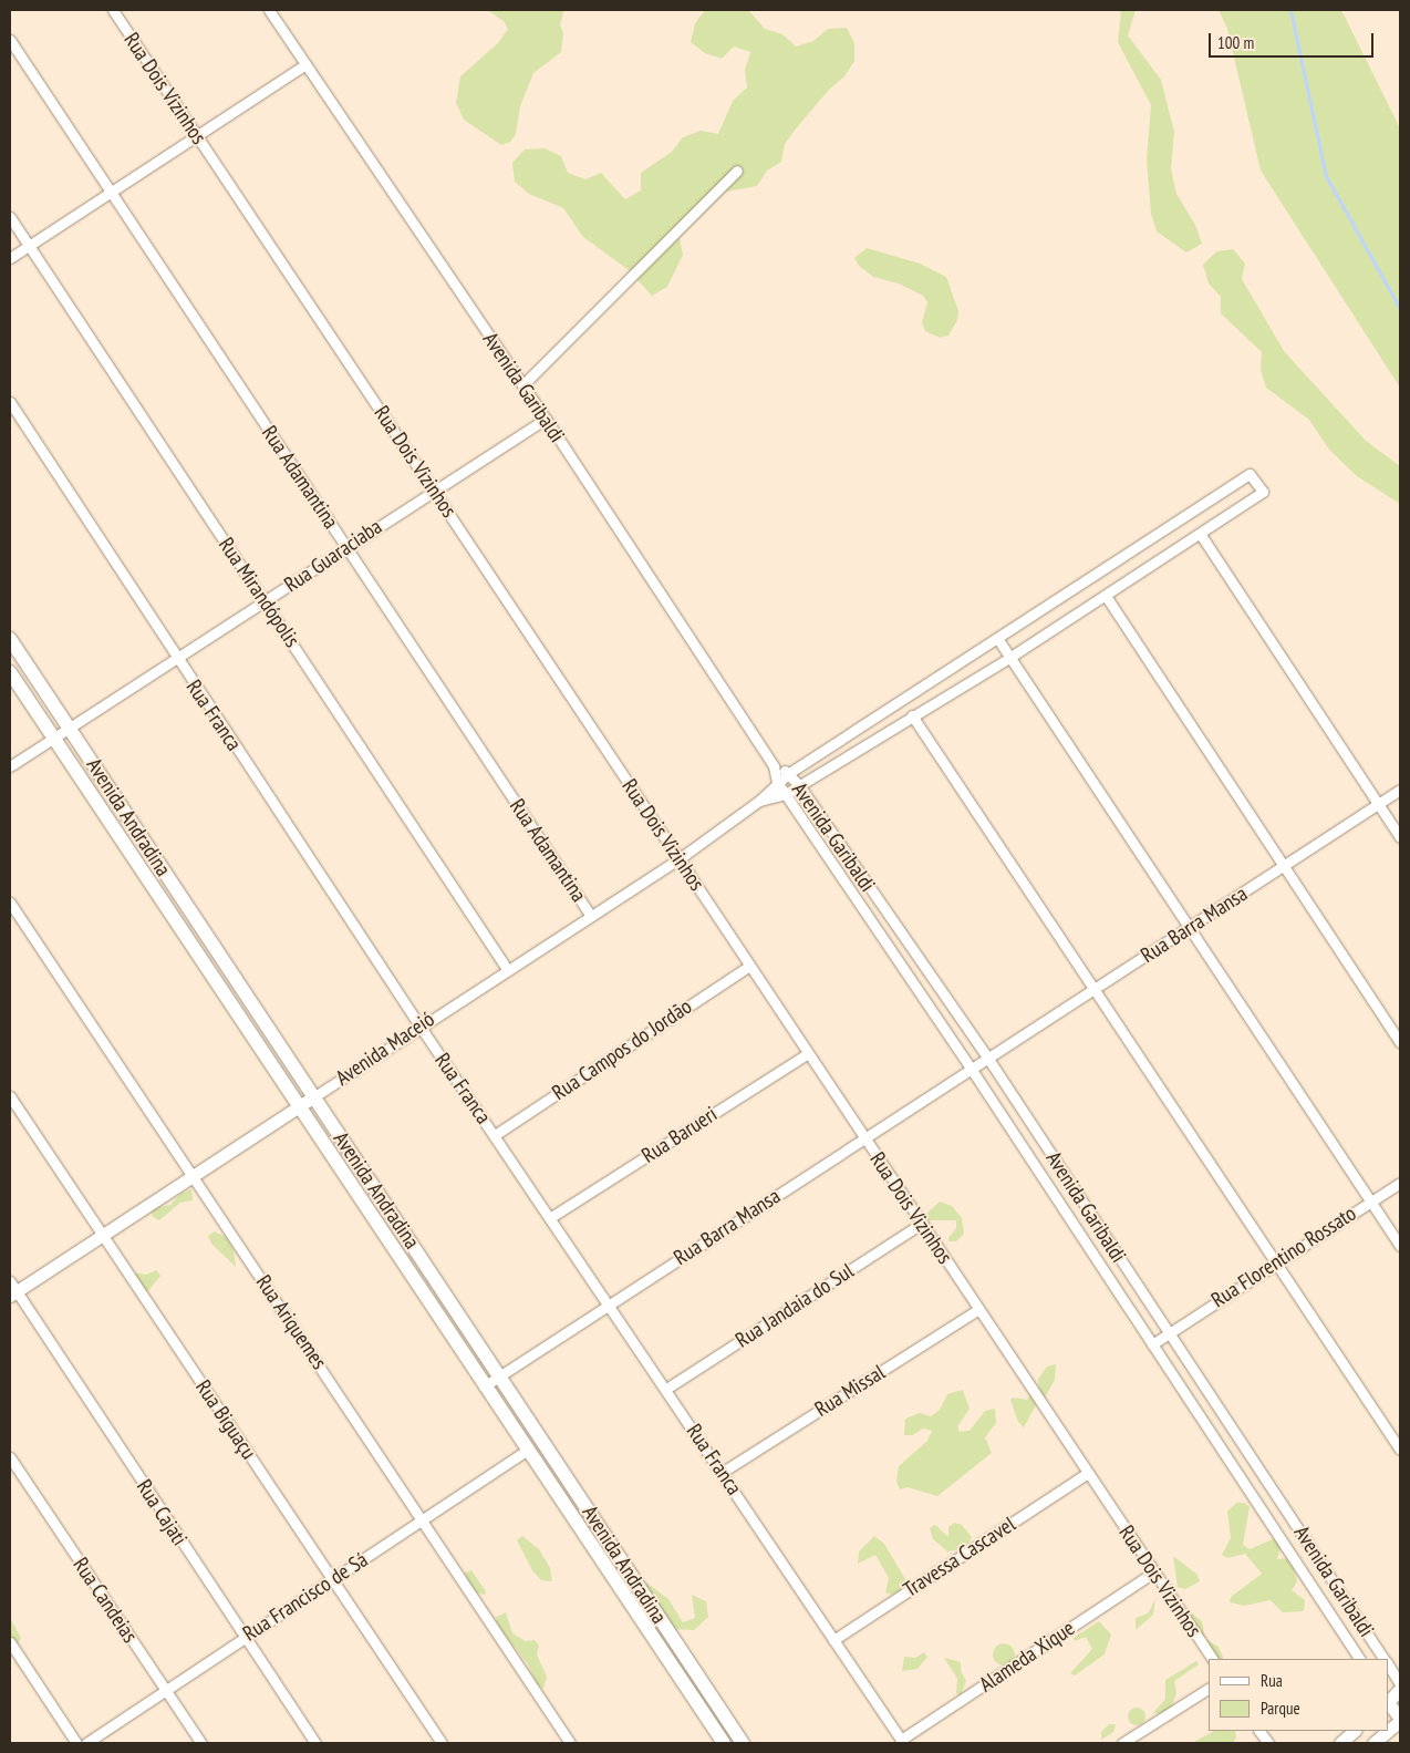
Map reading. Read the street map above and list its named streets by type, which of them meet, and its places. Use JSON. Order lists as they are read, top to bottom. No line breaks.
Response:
{"streets":{"main road":["Avenida Andradina"],"street":["Rua Dois Vizinhos","Avenida Garibaldi","Rua Adamantina","Rua Guaraciaba","Rua Mirandópolis","Rua Franca","Rua Barra Mansa","Avenida Maceió","Rua Campos do Jordão","Rua Barueri","Rua Florentino Rossato","Rua Jandaia do Sul","Rua Ariquemes","Rua Missal","Rua Biguaçu","Rua Cajati","Travessa Cascavel","Rua Francisco de Sá","Rua Candeias","Alameda Xique"]},"crossings":[["Rua Dois Vizinhos","Rua Guaraciaba"],["Rua Dois Vizinhos","Rua Barra Mansa"],["Rua Dois Vizinhos","Avenida Maceió"],["Rua Dois Vizinhos","Rua Campos do Jordão"],["Rua Dois Vizinhos","Rua Barueri"],["Rua Dois Vizinhos","Rua Jandaia do Sul"],["Rua Dois Vizinhos","Rua Missal"],["Rua Dois Vizinhos","Travessa Cascavel"],["Rua Dois Vizinhos","Alameda Xique"],["Avenida Garibaldi","Rua Guaraciaba"],["Avenida Garibaldi","Rua Barra Mansa"],["Avenida Garibaldi","Avenida Maceió"],["Avenida Garibaldi","Rua Florentino Rossato"],["Rua Adamantina","Rua Guaraciaba"],["Rua Adamantina","Avenida Maceió"],["Rua Guaraciaba","Rua Mirandópolis"],["Rua Guaraciaba","Rua Franca"],["Rua Guaraciaba","Avenida Andradina"],["Rua Mirandópolis","Avenida Maceió"],["Rua Franca","Rua Barra Mansa"],["Rua Franca","Avenida Maceió"],["Rua Franca","Rua Campos do Jordão"],["Rua Franca","Rua Barueri"],["Rua Franca","Rua Jandaia do Sul"],["Rua Franca","Rua Missal"],["Rua Franca","Travessa Cascavel"],["Rua Franca","Alameda Xique"],["Avenida Andradina","Rua Barra Mansa"],["Avenida Andradina","Avenida Maceió"],["Avenida Andradina","Rua Francisco de Sá"],["Avenida Maceió","Rua Ariquemes"],["Avenida Maceió","Rua Biguaçu"],["Avenida Maceió","Rua Cajati"],["Rua Ariquemes","Rua Francisco de Sá"],["Rua Biguaçu","Rua Francisco de Sá"],["Rua Cajati","Rua Francisco de Sá"],["Rua Francisco de Sá","Rua Candeias"]],"legend":["Rua","Parque"],"scale_bar":"100 m"}
